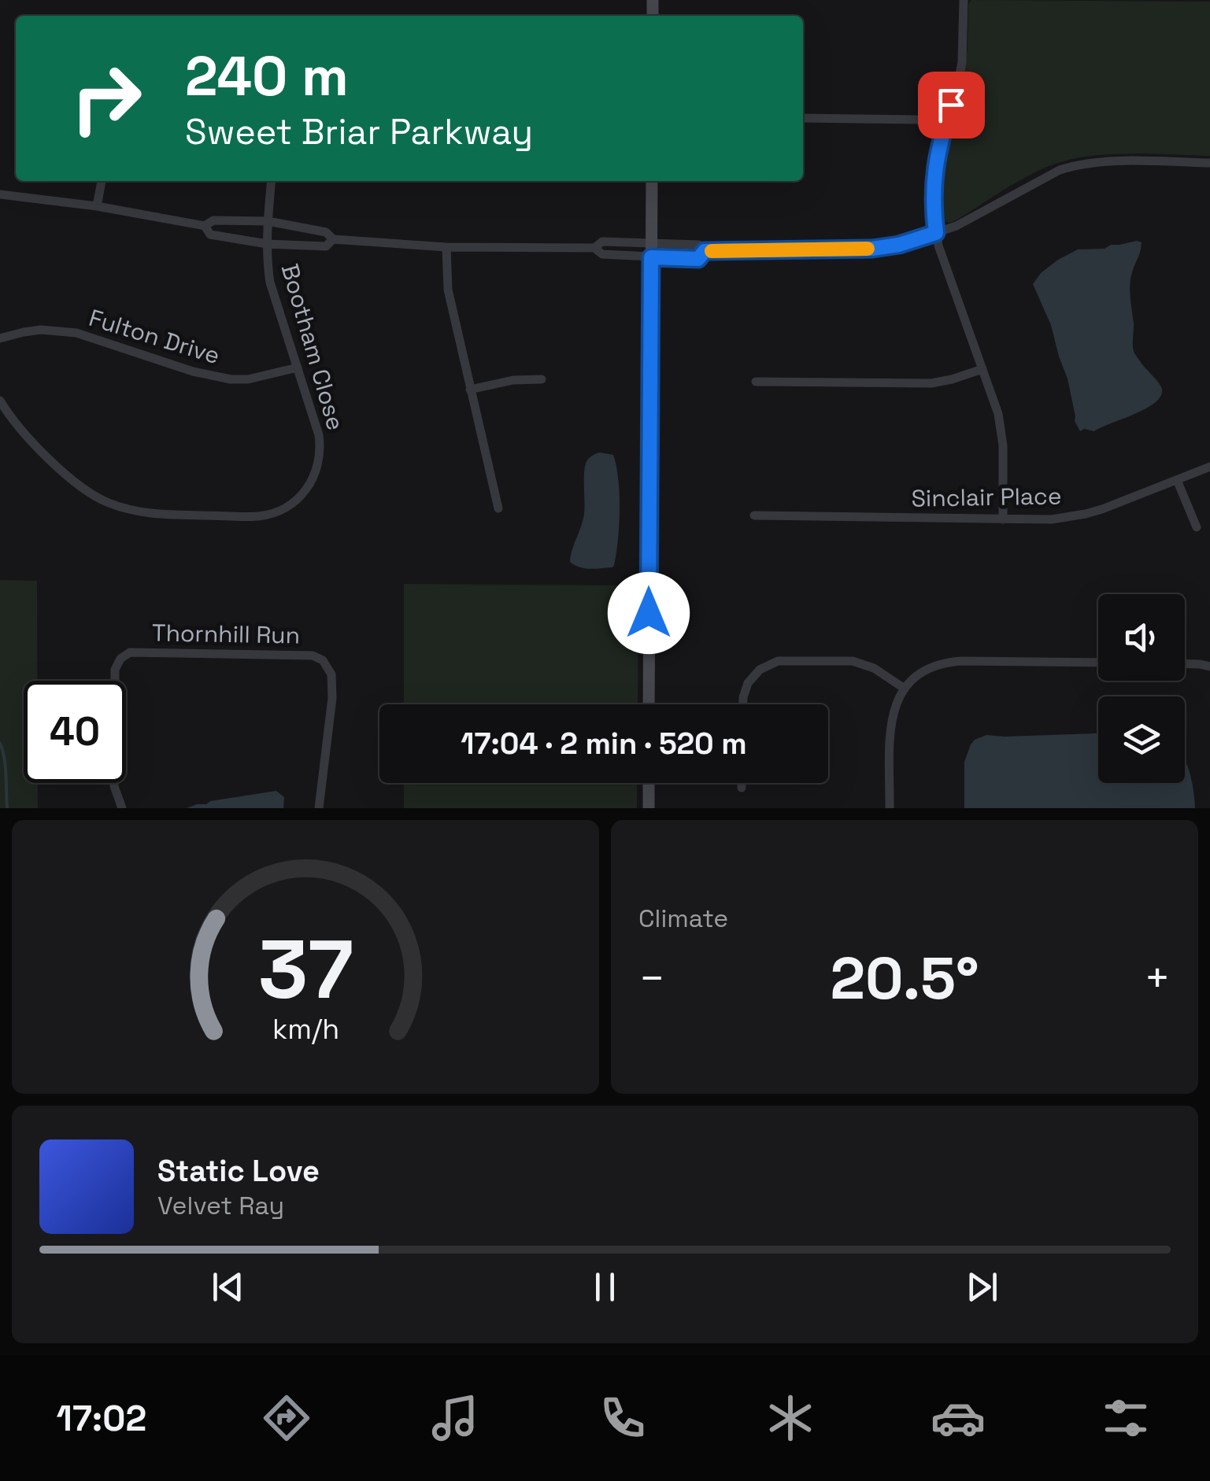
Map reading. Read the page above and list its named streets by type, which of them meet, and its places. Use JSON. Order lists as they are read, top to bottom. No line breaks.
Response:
{"streets":{"street":["Fulton Drive","Bootham Close","Sinclair Place","Thornhill Run"]},"crossings":[["Fulton Drive","Bootham Close"]],"page":{"turn":["240 m","Sweet Briar Parkway"],"limit":"40","trip":"17:04 · 2 min · 520 m","tile":"Climate","heat":["−","20.5°","+"],"song":["Static Love","Velvet Ray"],"tabs":"17:02","gauge":["37","km/h"]}}
